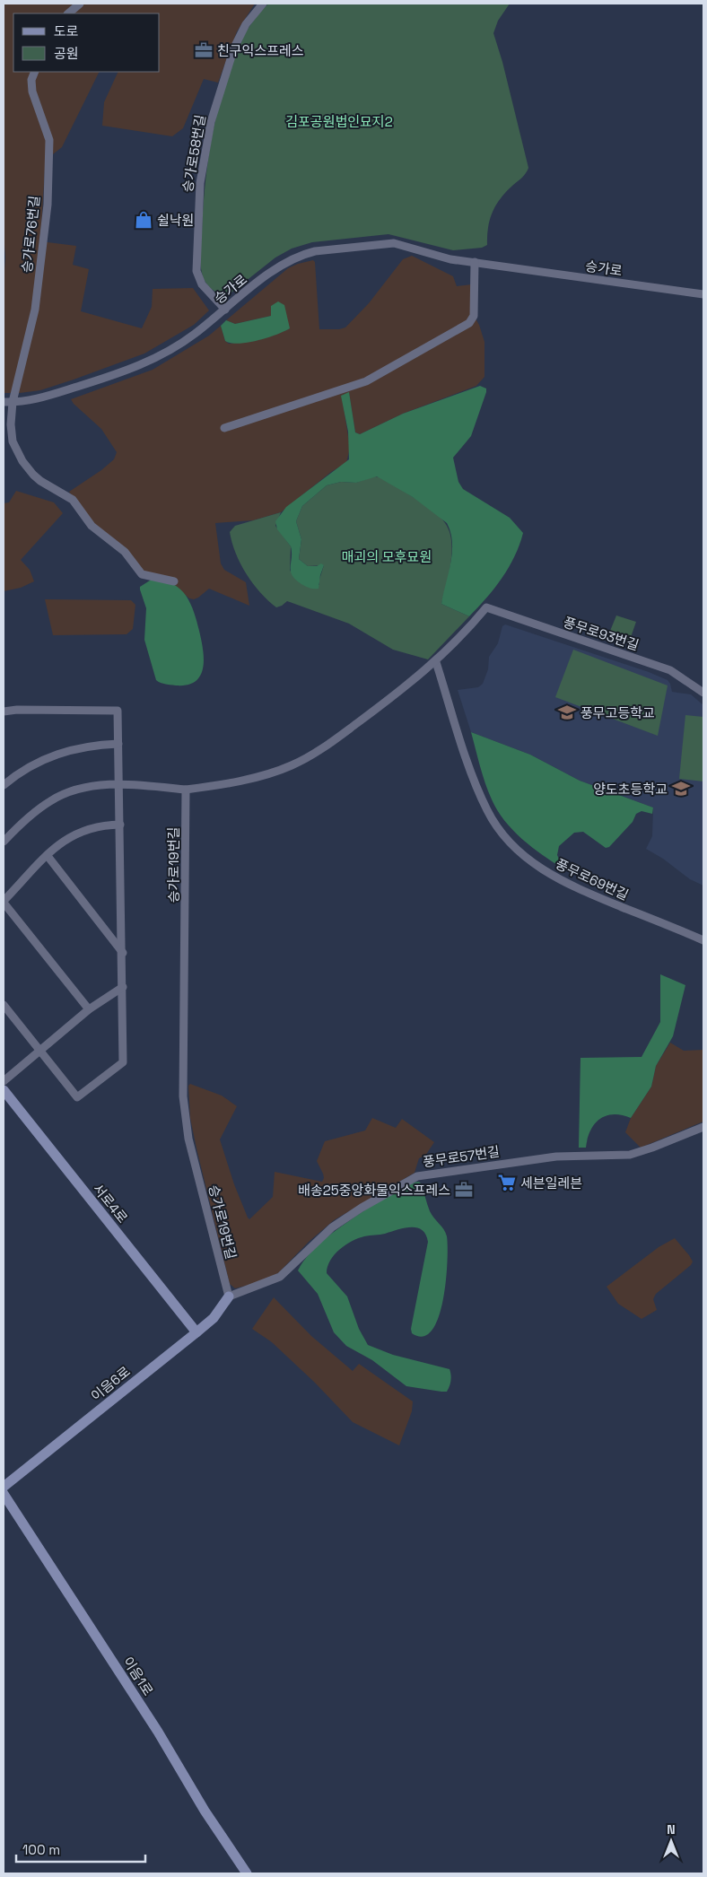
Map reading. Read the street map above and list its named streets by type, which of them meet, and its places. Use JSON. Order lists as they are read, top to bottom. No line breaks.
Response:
{"streets":{"street":["승가로58번길","승가로76번길","승가로","풍무로93번길","승가로19번길","풍무로69번길","풍무로57번길","서로4로","이음6로","이음1로"]},"crossings":[["승가로58번길","승가로"],["승가로76번길","승가로"],["풍무로93번길","풍무로69번길"],["승가로19번길","풍무로57번길"],["승가로19번길","이음6로"],["풍무로57번길","이음6로"],["서로4로","이음6로"]],"parks":["김포공원법인묘지2","매괴의 모후묘원"],"places":{"office":["친구익스프레스","배송25중앙화물익스프레스"],"shop":["쉴낙원"],"school or university":["풍무고등학교","양도초등학교"],"supermarket":["세븐일레븐"]},"legend":["도로","공원"],"scale_bar":"100 m","north":"top"}
